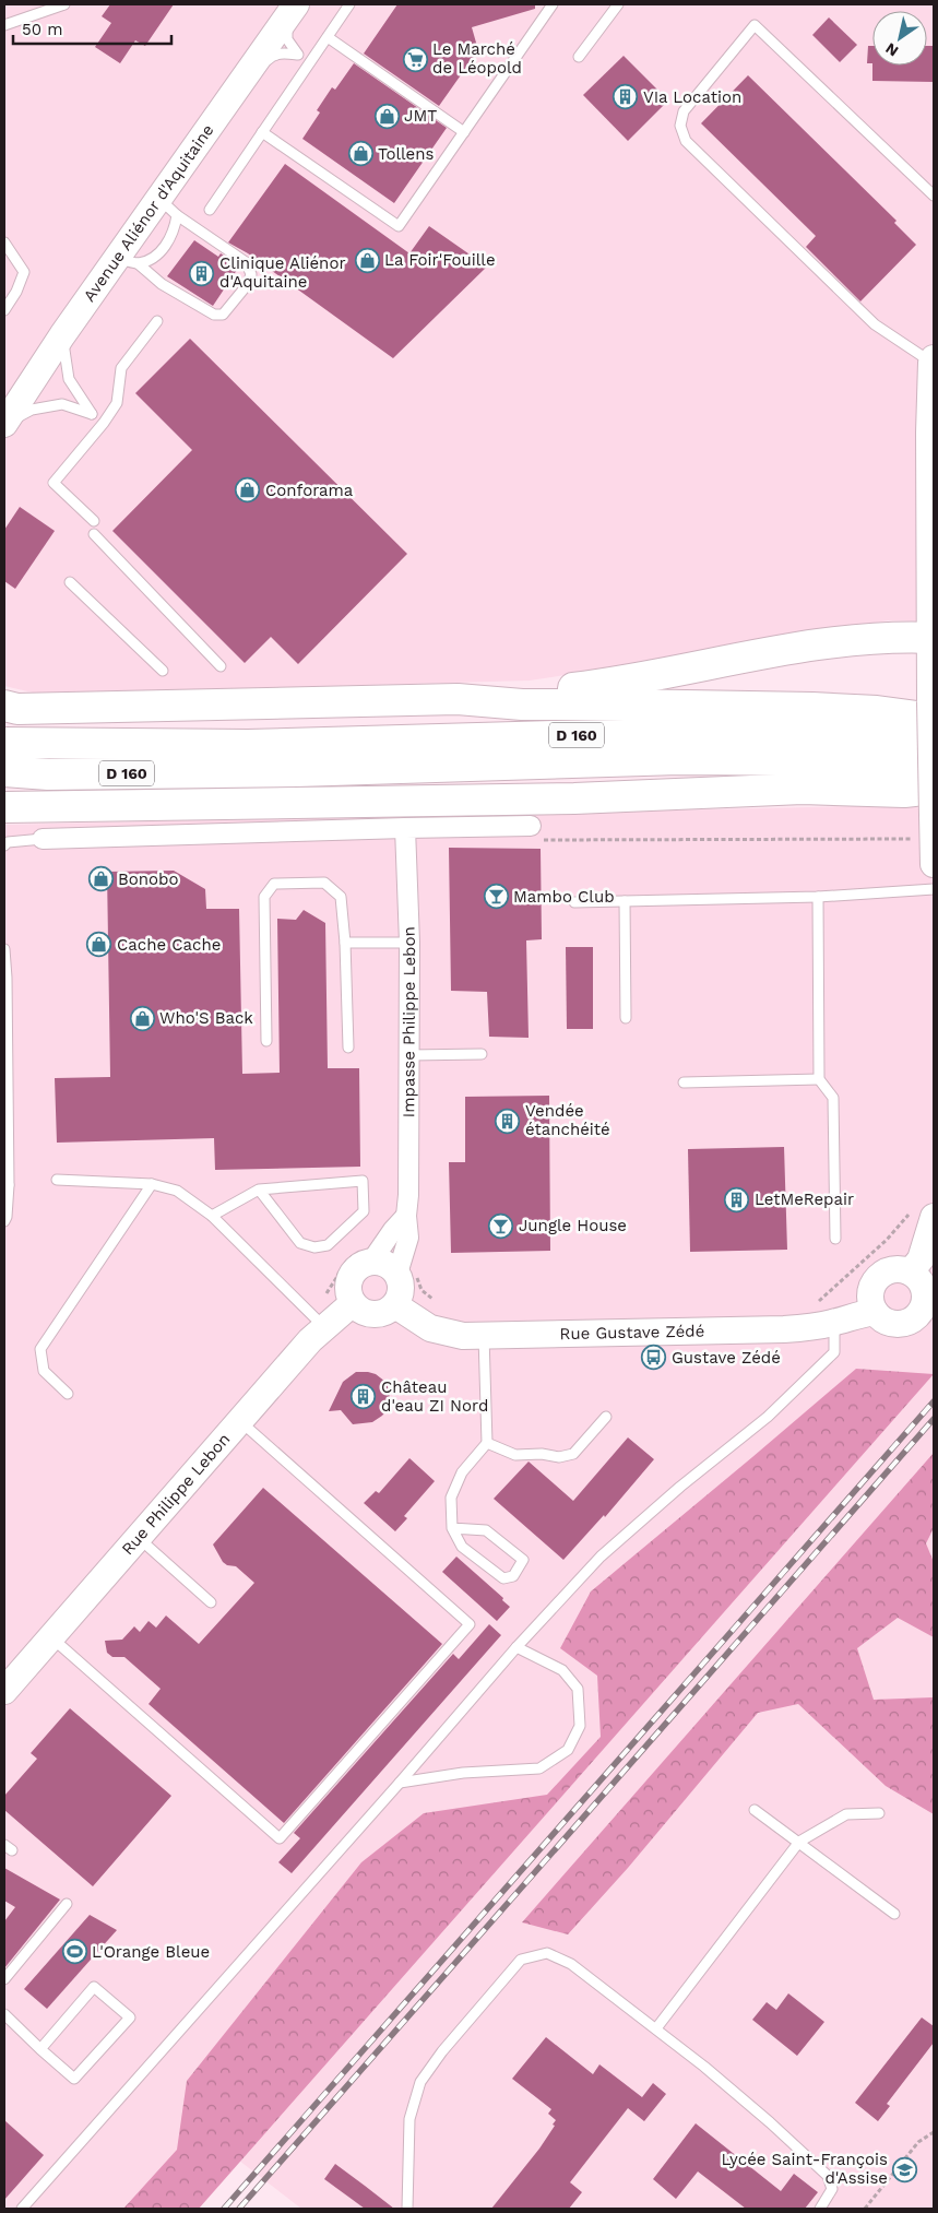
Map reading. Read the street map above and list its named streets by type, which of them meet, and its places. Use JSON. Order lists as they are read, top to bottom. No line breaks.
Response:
{"streets":{"highway":["D 160"],"street":["Avenue Aliénor d'Aquitaine","Impasse Philippe Lebon","Rue Gustave Zédé","Rue Philippe Lebon"]},"crossings":[["Impasse Philippe Lebon","Rue Gustave Zédé"],["Impasse Philippe Lebon","Rue Philippe Lebon"],["Rue Gustave Zédé","Rue Philippe Lebon"]],"places":{"supermarket":["Le Marché de Léopold"],"building":["VIa Location","Clinique Aliénor d'Aquitaine","Vendée étanchéité","LetMeRepair","Château d'eau ZI Nord"],"shop":["JMT","Tollens","La Foir'Fouille","Conforama","Bonobo","Cache Cache","Who'S Back"],"bar":["Mambo Club","Jungle House"],"bus stop":["Gustave Zédé"],"sports":["L'Orange Bleue"],"school or university":["Lycée Saint-François d'Assise"]},"scale_bar":"50 m","north":"bottom left"}
